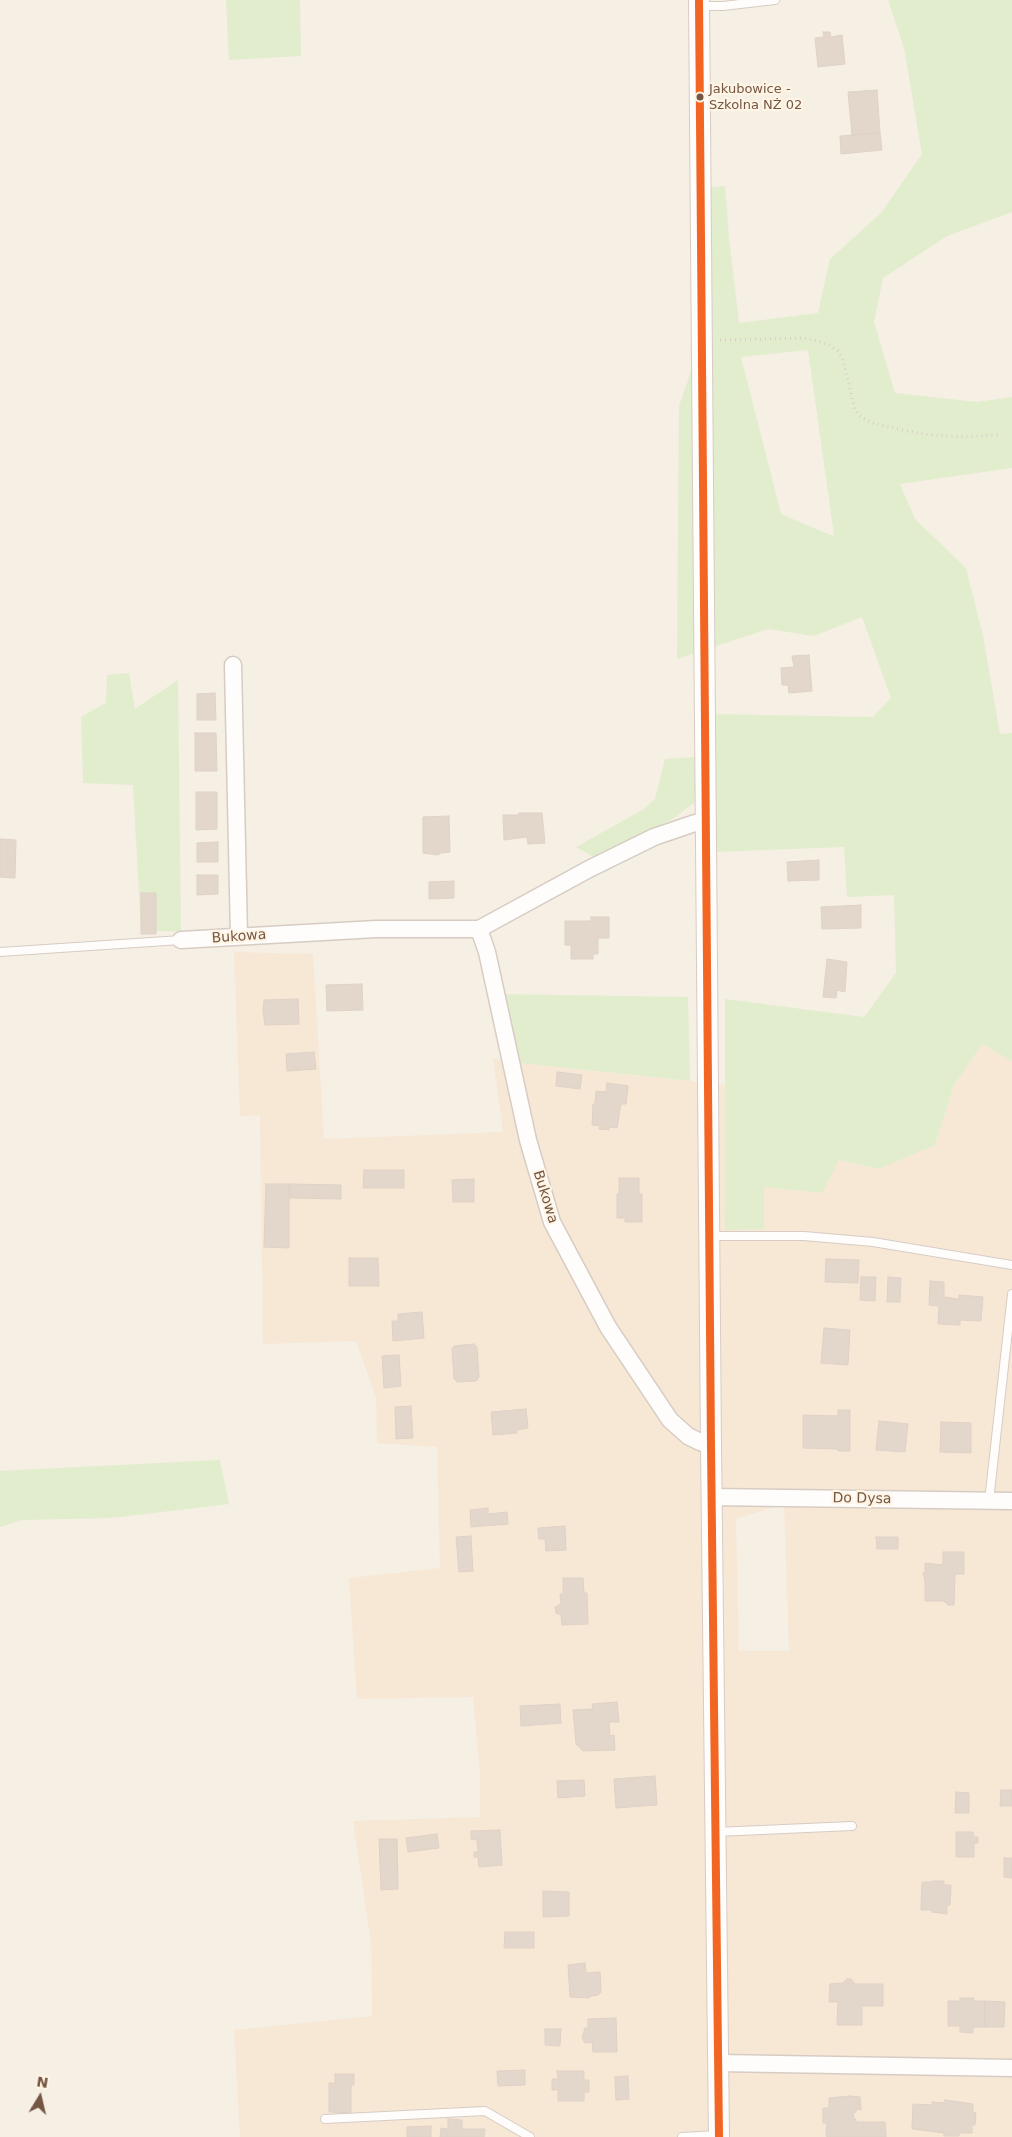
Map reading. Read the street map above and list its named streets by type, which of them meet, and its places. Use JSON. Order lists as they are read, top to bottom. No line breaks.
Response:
{"streets":{"street":["Bukowa","Do Dysa"]},"places":["Jakubowice - Szkolna NŻ 02"],"north":"top"}
